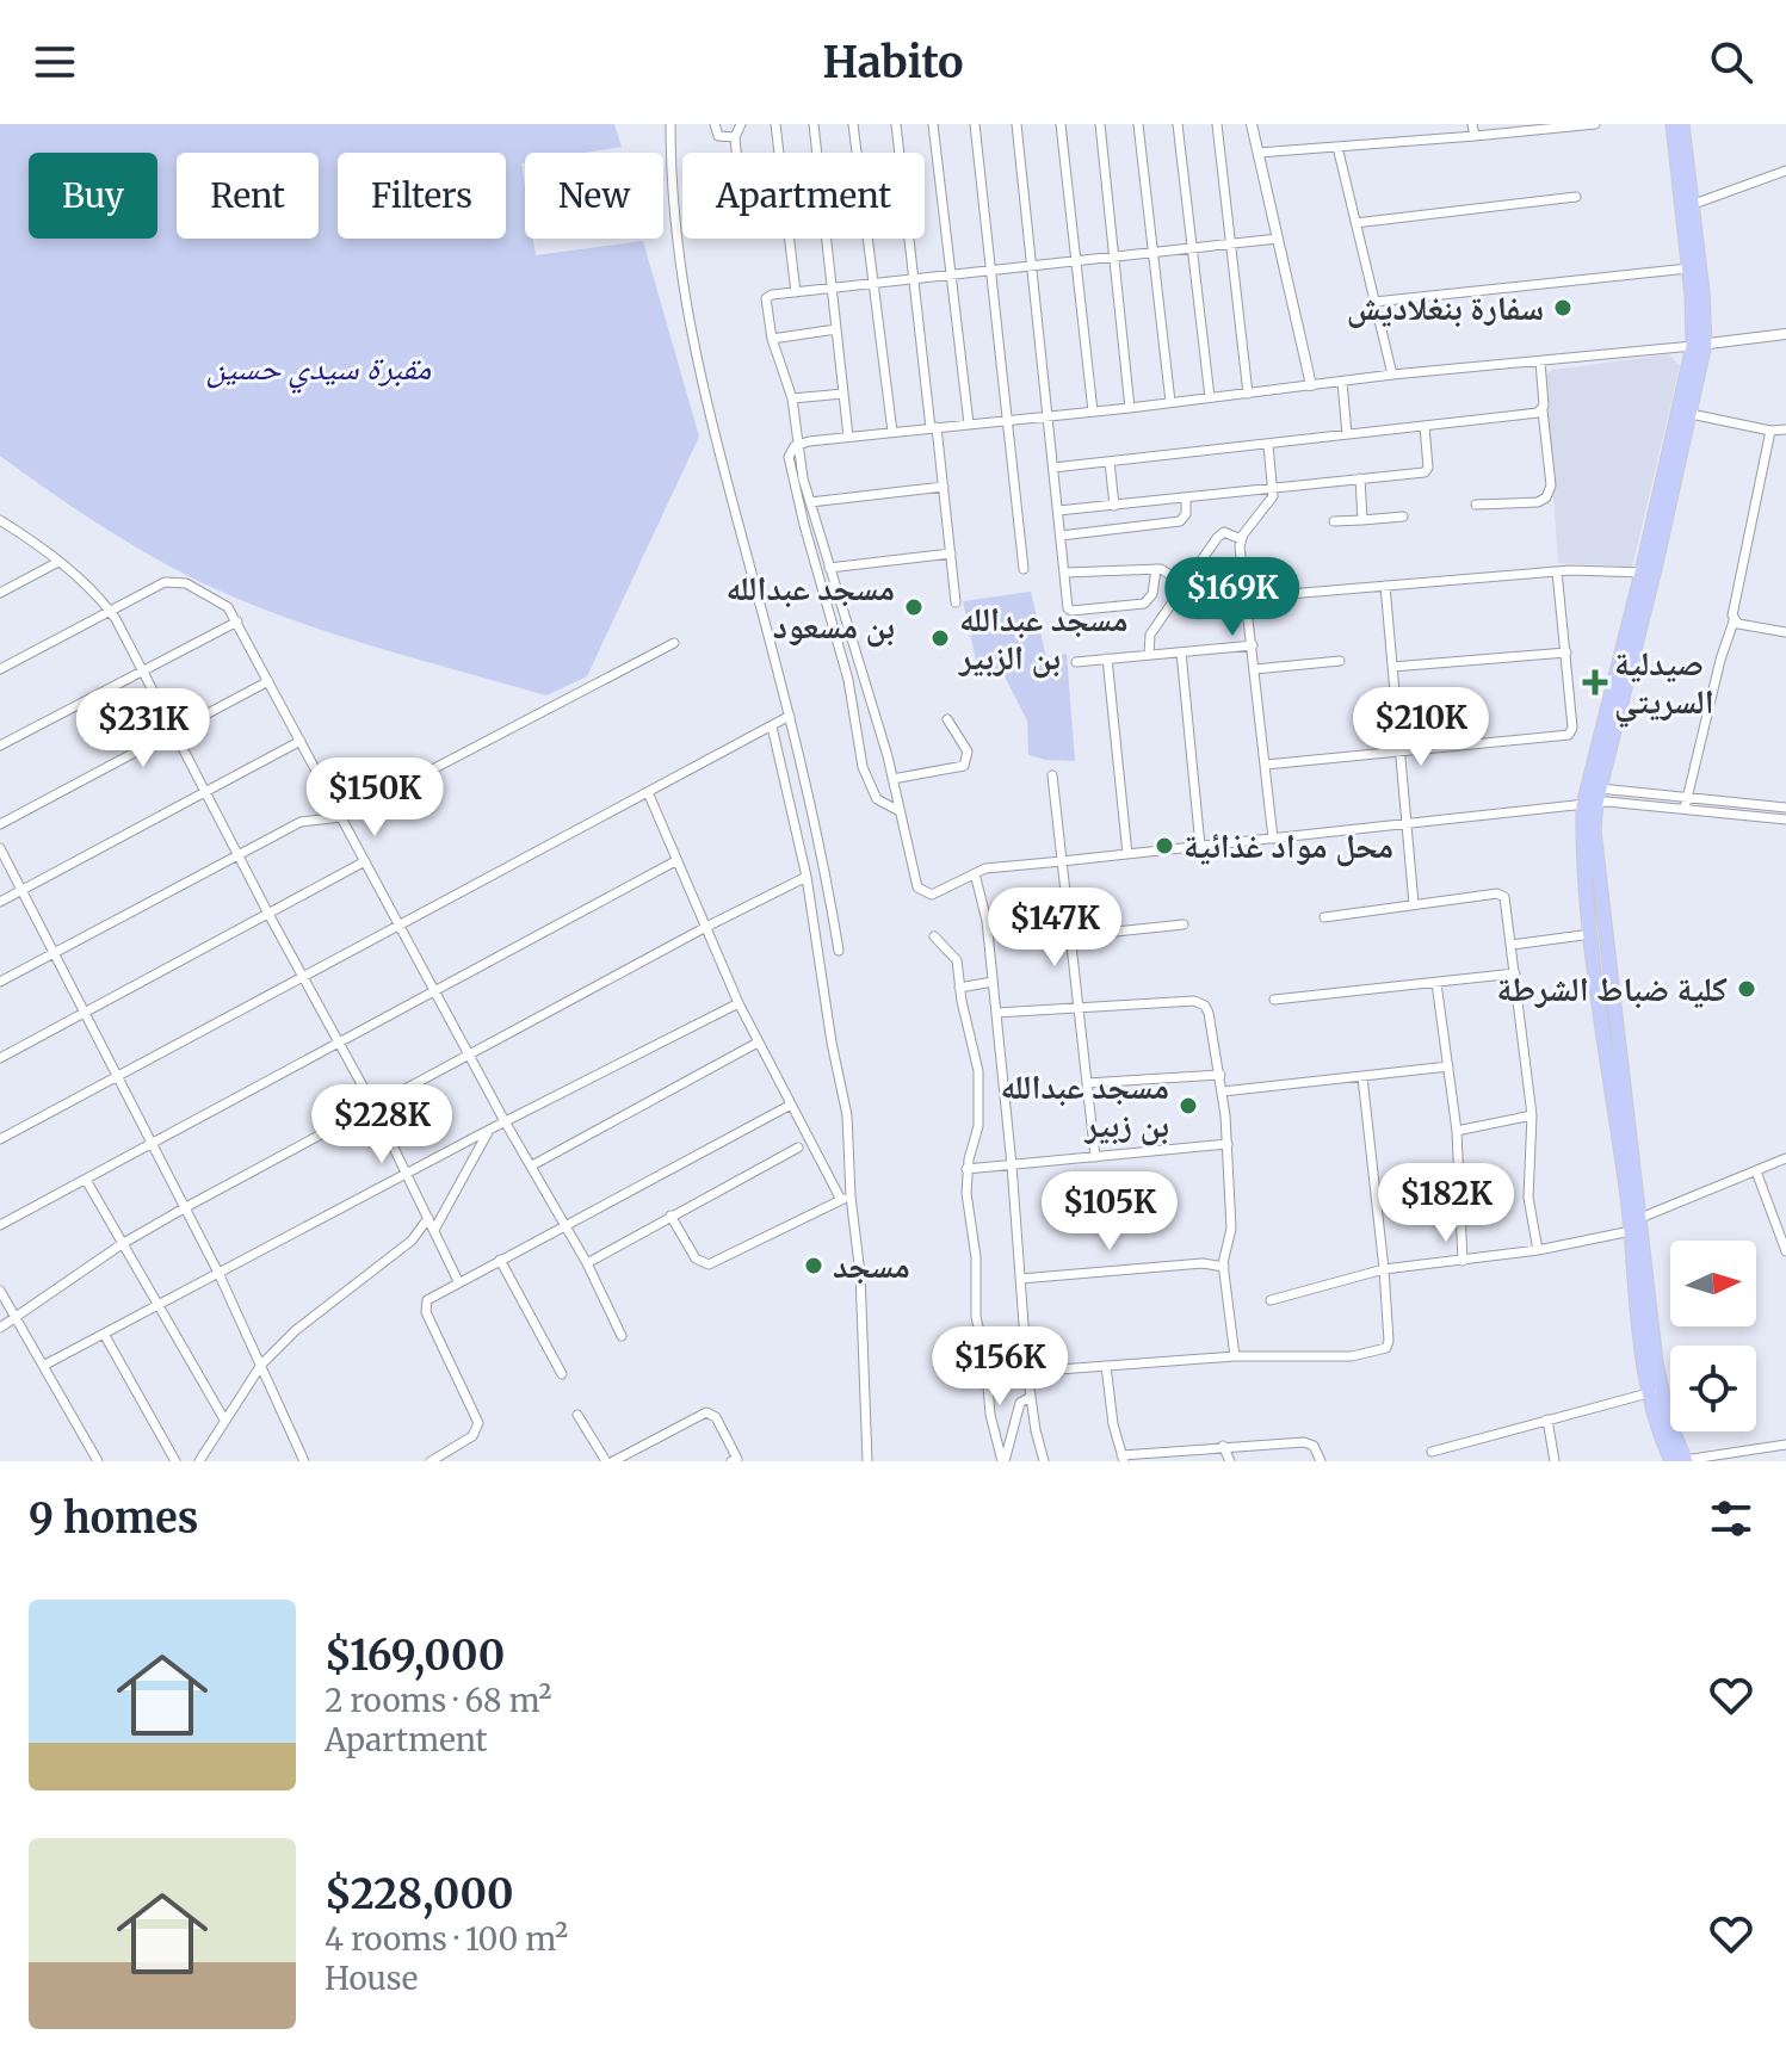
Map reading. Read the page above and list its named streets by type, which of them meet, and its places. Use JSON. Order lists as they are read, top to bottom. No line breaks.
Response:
{"parks":["مقبرة سيدي حسين"],"places":{"other":["سفارة بنغلاديش","مسجد عبدالله بن مسعود","مسجد عبدالله بن الزبير","محل مواد غذائية","كلية ضباط الشرطة","مسجد عبدالله بن زبير","مسجد"],"health":["صيدلية السريتي"]},"north":"right","page":{"header":"Habito","chip":["Buy","Rent","Filters","New","Apartment"],"price":["$169K","$210K","$231K","$150K","$147K","$228K","$182K","$105K","$156K"],"heading":"9 homes","list":[{"name":"$169,000","note":"2 rooms · 68 m² · Apartment"},{"name":"$228,000","note":"4 rooms · 100 m² · House"}]}}
